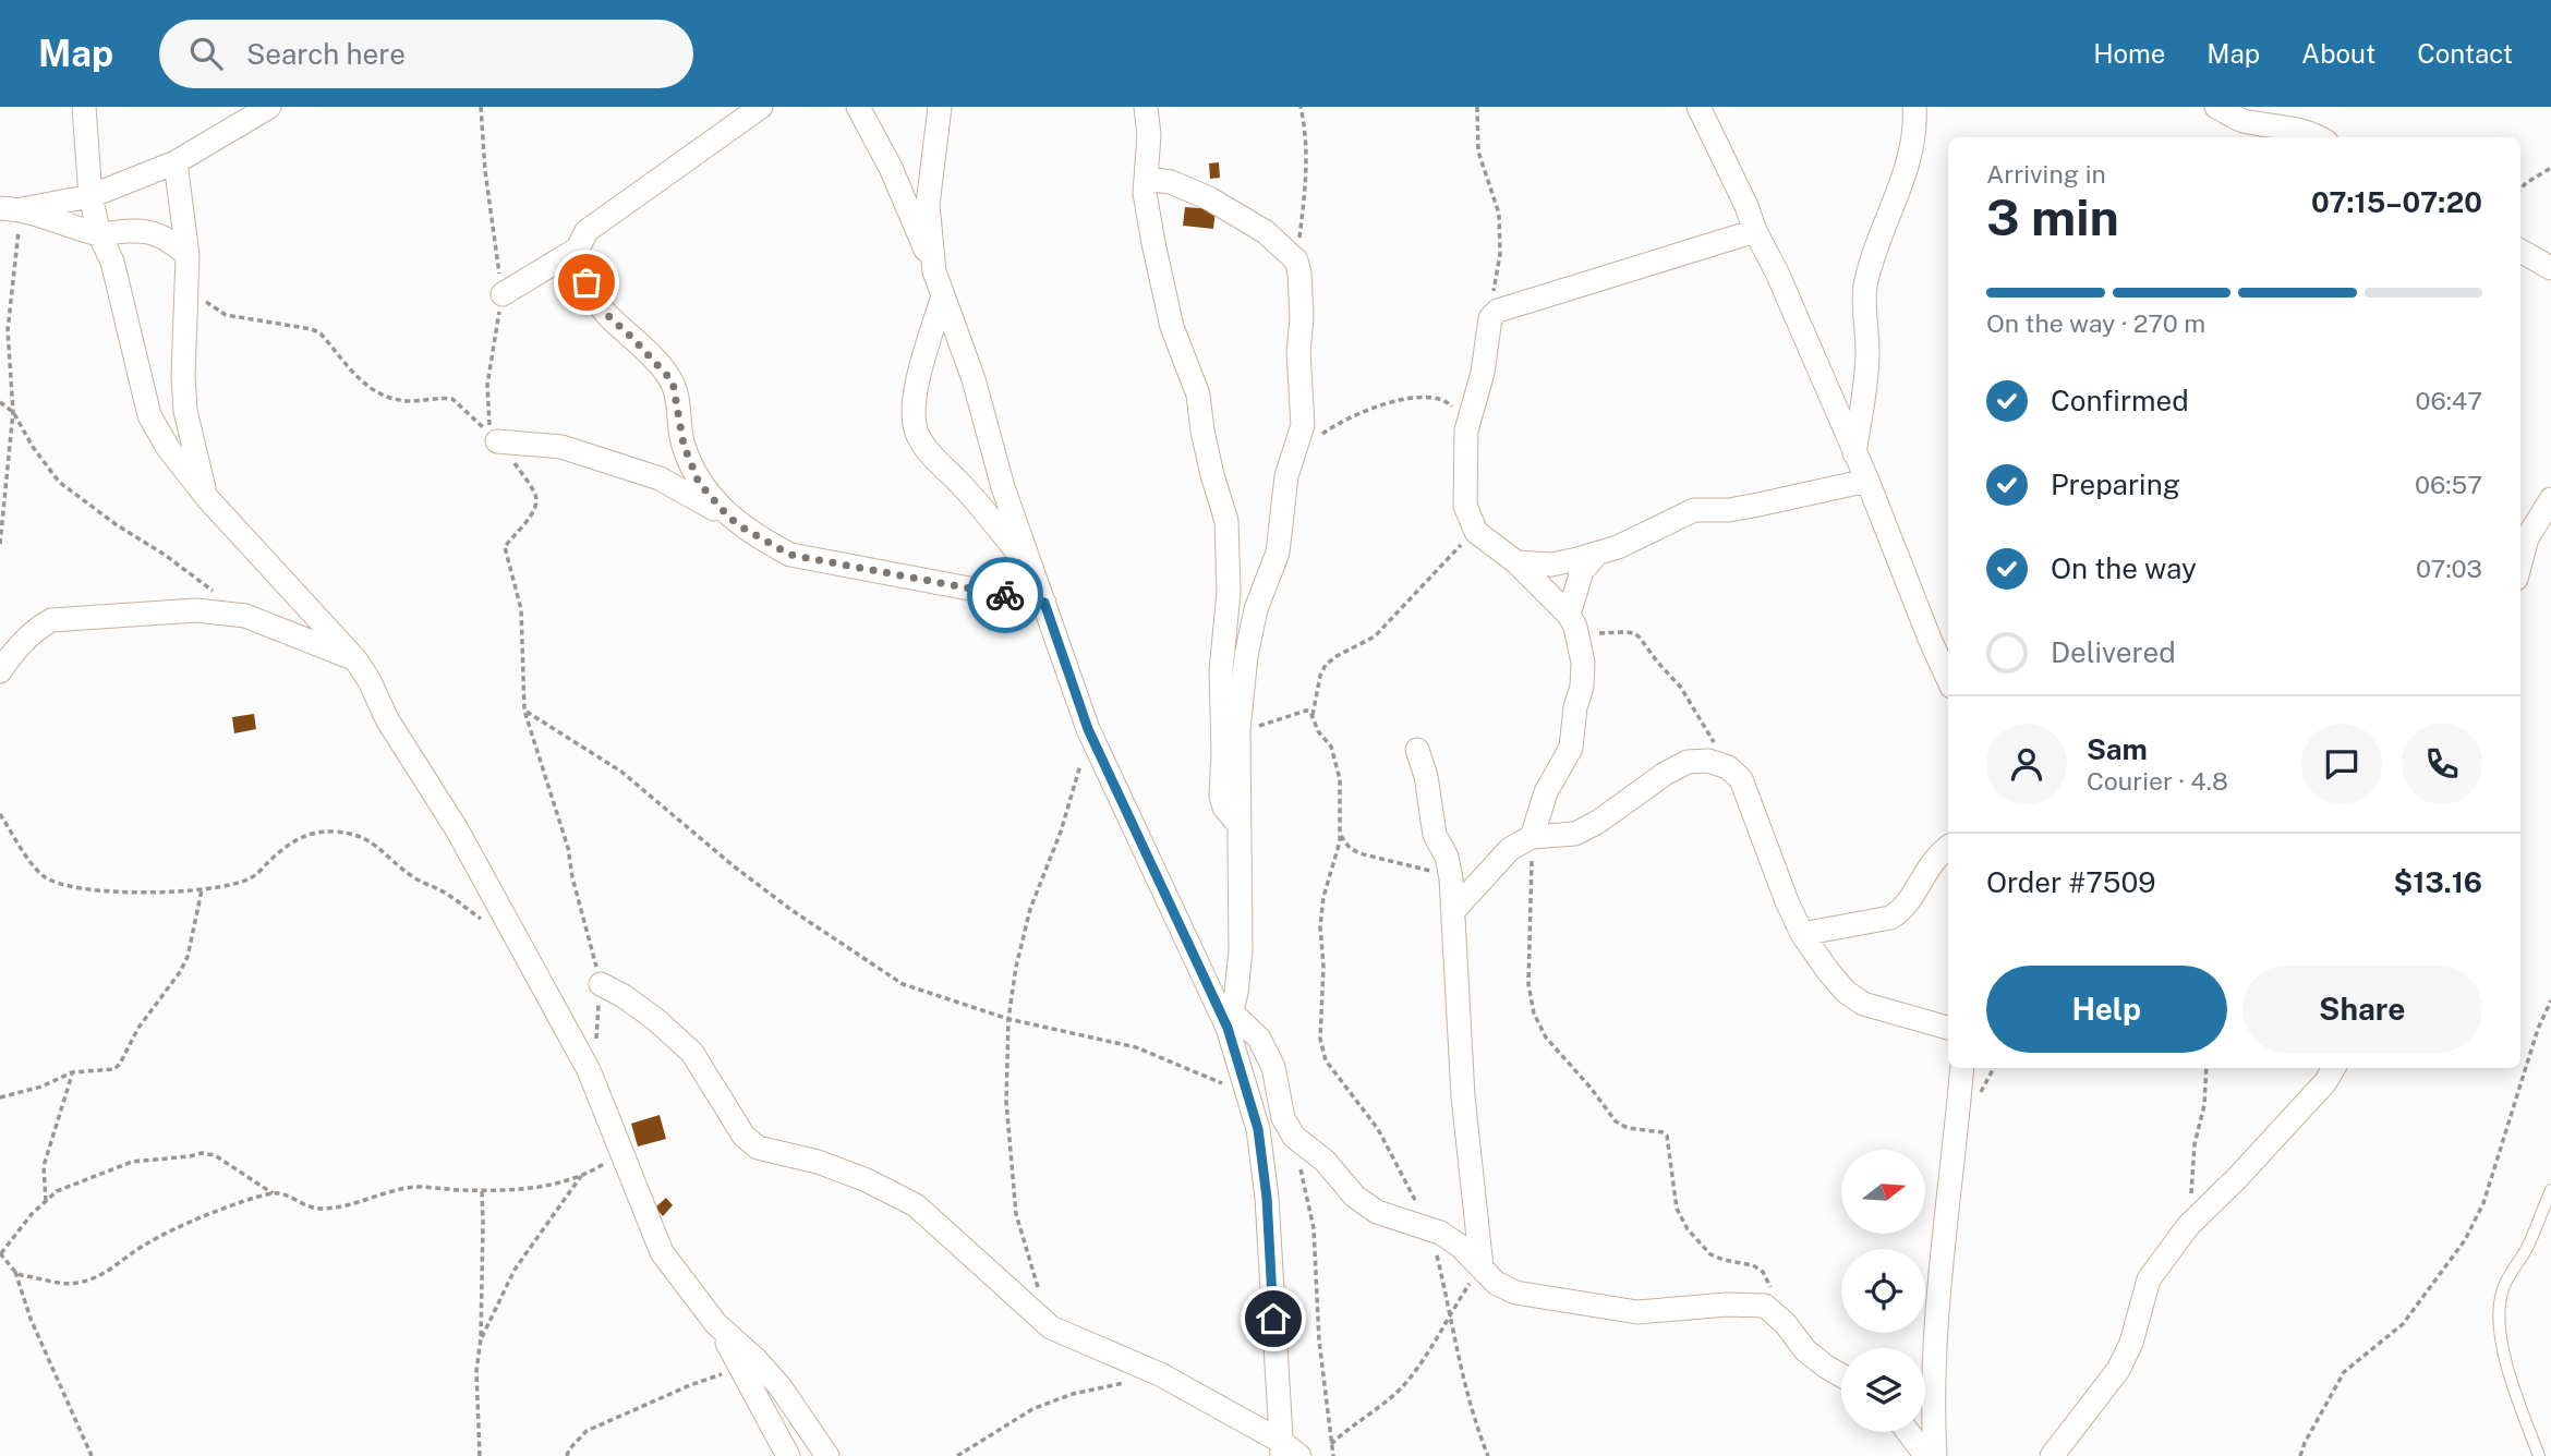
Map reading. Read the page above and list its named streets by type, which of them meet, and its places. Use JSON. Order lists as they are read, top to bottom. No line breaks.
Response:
{"north":"right","page":{"header":"Map","search":"Search here","nav":["Home","Map","About","Contact"],"heading":["3 min","Arriving in","07:15–07:20"],"panel":["Sam","Courier · 4.8","Order #7509","$13.16"],"bar":"On the way · 270 m","list":[["Confirmed","06:47"],["Preparing","06:57"],["On the way","07:03"],"Delivered"],"buttons":["Help","Share"]}}
